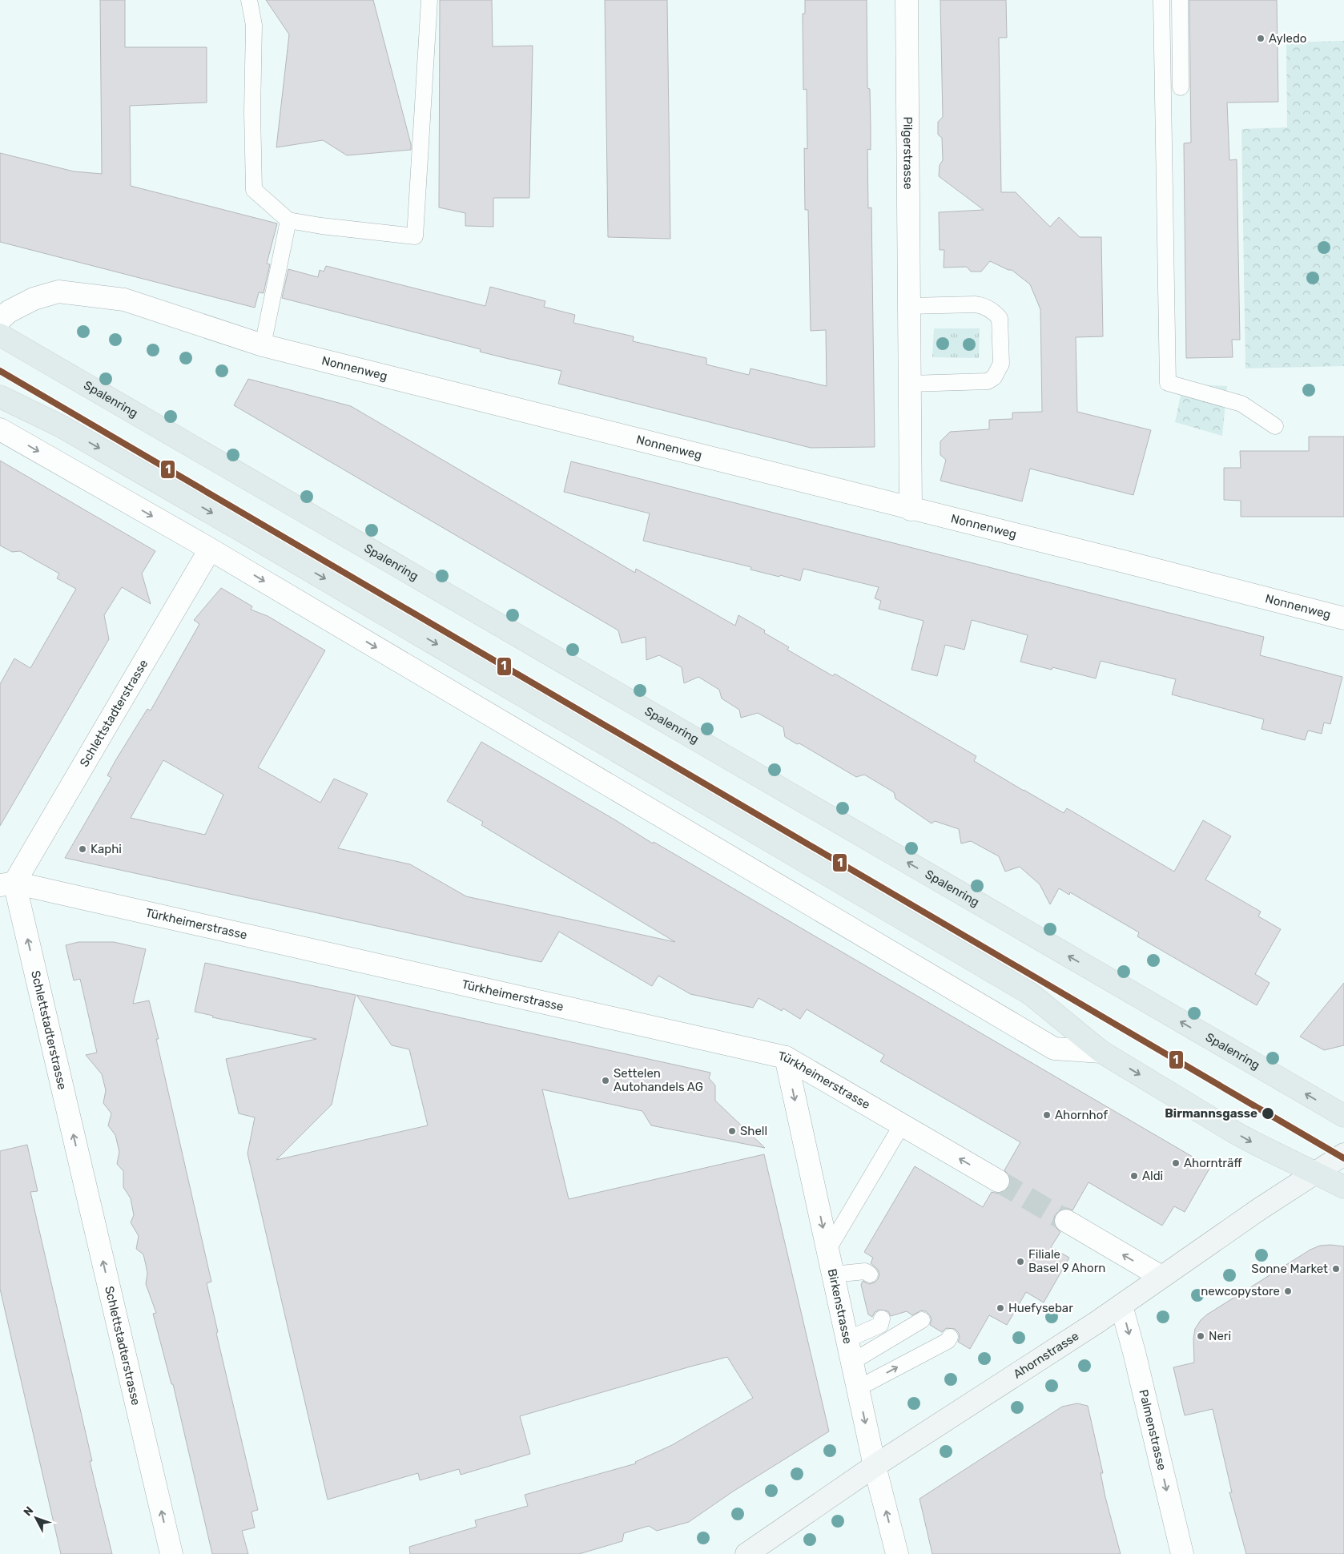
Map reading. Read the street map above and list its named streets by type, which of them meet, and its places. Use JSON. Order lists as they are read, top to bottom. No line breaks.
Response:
{"streets":{"main road":["Spalenring","Ahornstrasse"],"street":["Pilgerstrasse","Nonnenweg","Schlettstadterstrasse","Türkheimerstrasse","Birkenstrasse","Palmenstrasse"]},"crossings":[["Pilgerstrasse","Nonnenweg"],["Schlettstadterstrasse","Türkheimerstrasse"],["Türkheimerstrasse","Birkenstrasse"],["Birkenstrasse","Ahornstrasse"],["Ahornstrasse","Palmenstrasse"]],"one_way":["Schlettstadterstrasse","Palmenstrasse"],"places":["Ayledo","Kaphi","Settelen Autohandels AG","Birmannsgasse","Ahornhof","Shell","Ahornträff","Aldi","Filiale Basel 9 Ahorn","Sonne Market","newcopystore","Huefysebar","Neri"],"lines":["transit line 1"],"north":"top left"}
